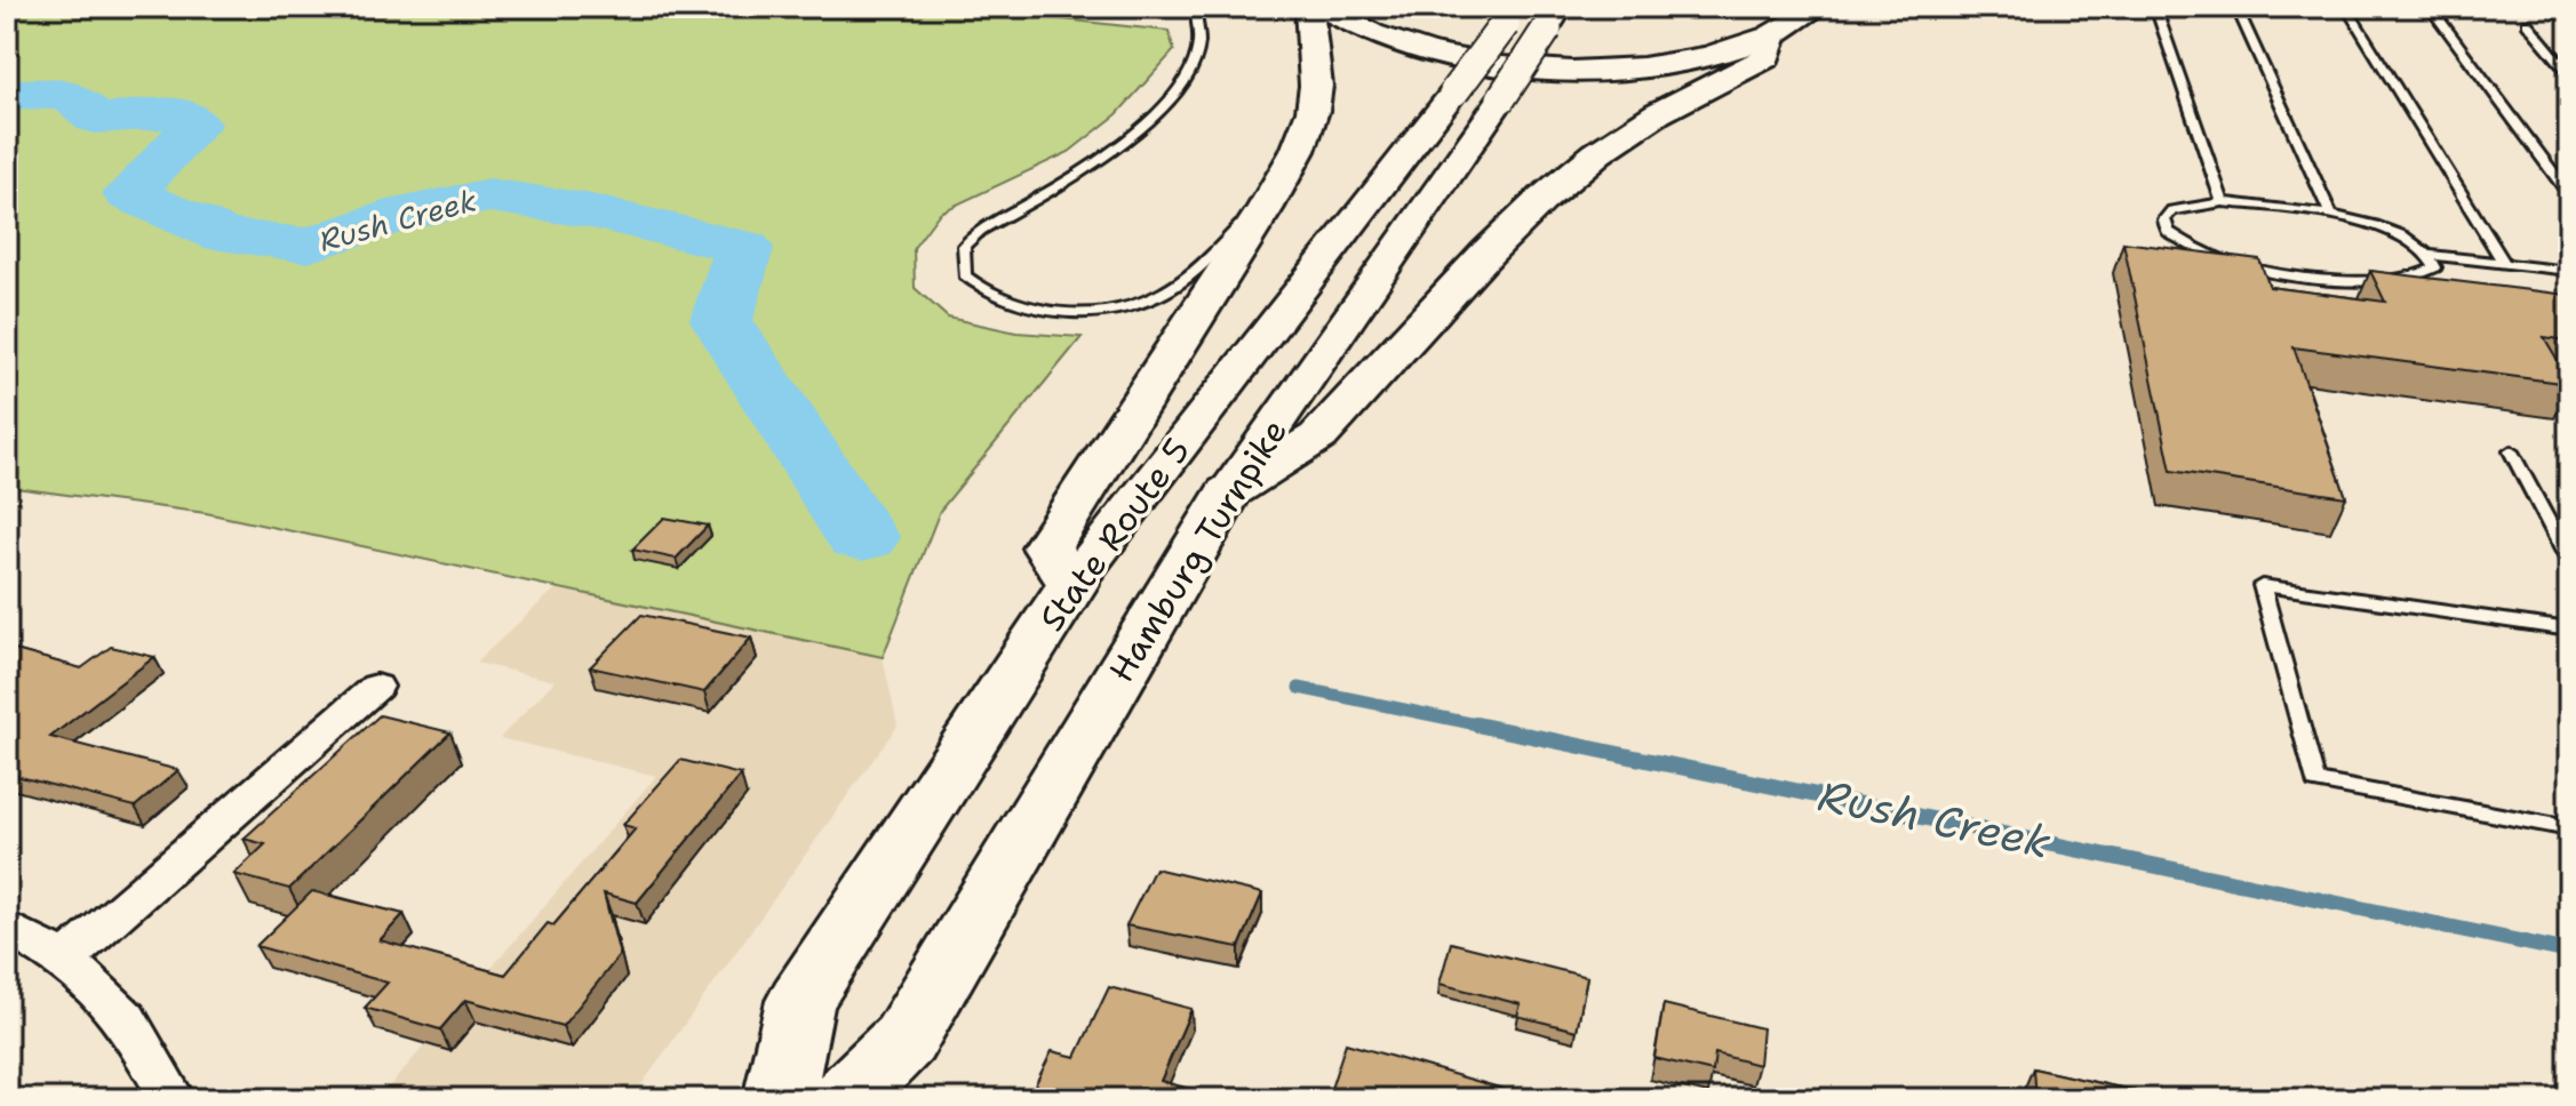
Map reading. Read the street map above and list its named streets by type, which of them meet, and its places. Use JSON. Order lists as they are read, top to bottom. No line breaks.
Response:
{"streets":{"highway":["State Route 5","Hamburg Turnpike"]},"water":["Rush Creek"]}
